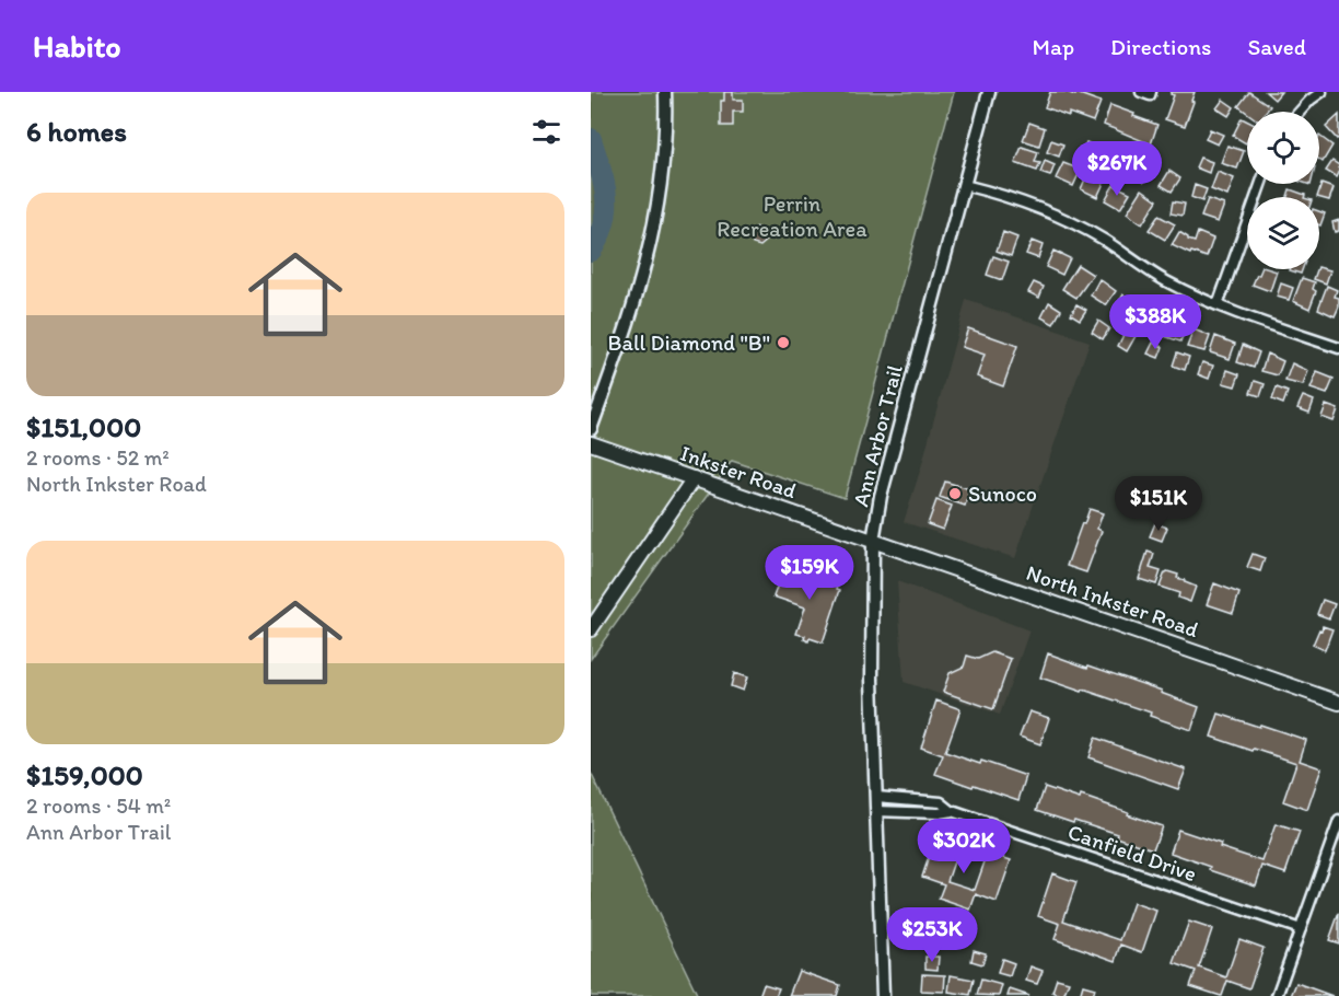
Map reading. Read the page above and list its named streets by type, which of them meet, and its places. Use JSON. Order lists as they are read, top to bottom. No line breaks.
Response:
{"streets":{"main road":["Inkster Road","North Inkster Road"],"street":["Ann Arbor Trail","Canfield Drive"]},"crossings":[["Ann Arbor Trail","Inkster Road"],["Ann Arbor Trail","North Inkster Road"],["Ann Arbor Trail","Canfield Drive"],["Inkster Road","North Inkster Road"]],"parks":["Perrin Recreation Area"],"places":["Ball Diamond \"B\"","Sunoco"],"page":{"header":"Habito","nav":["Map","Directions","Saved"],"heading":"6 homes","price":["$267K","$388K","$151K","$159K","$302K","$253K"],"list":[{"name":"$151,000","note":"2 rooms · 52 m² · North Inkster Road"},{"name":"$159,000","note":"2 rooms · 54 m² · Ann Arbor Trail"}]}}
